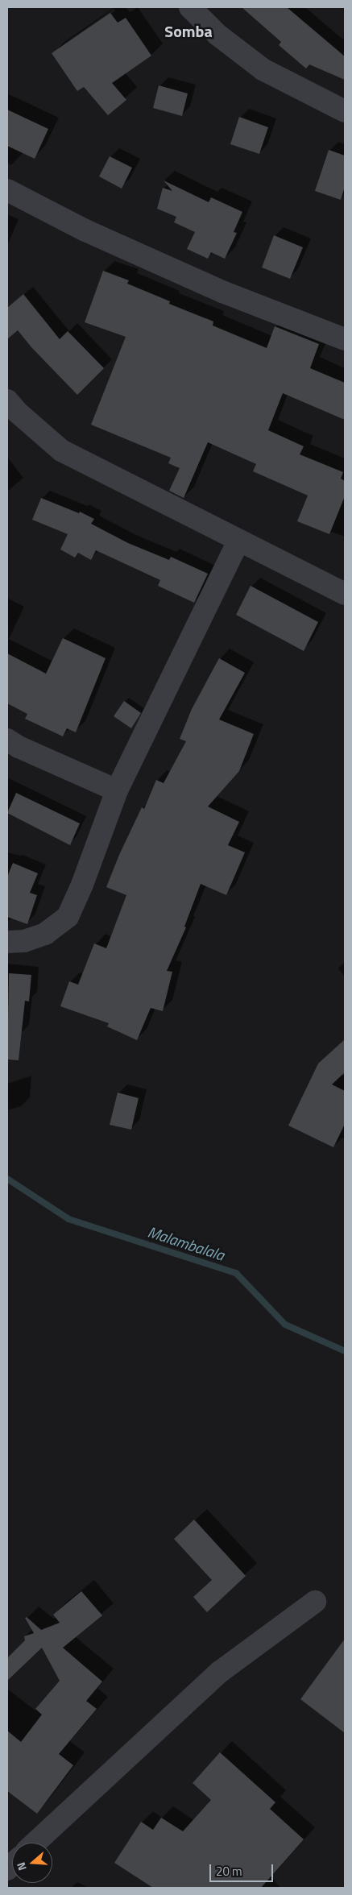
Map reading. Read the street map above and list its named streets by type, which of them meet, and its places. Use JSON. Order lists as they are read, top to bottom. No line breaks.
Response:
{"districts":["Somba"],"water":["Malambalala"],"scale_bar":"20 m","north":"left"}
